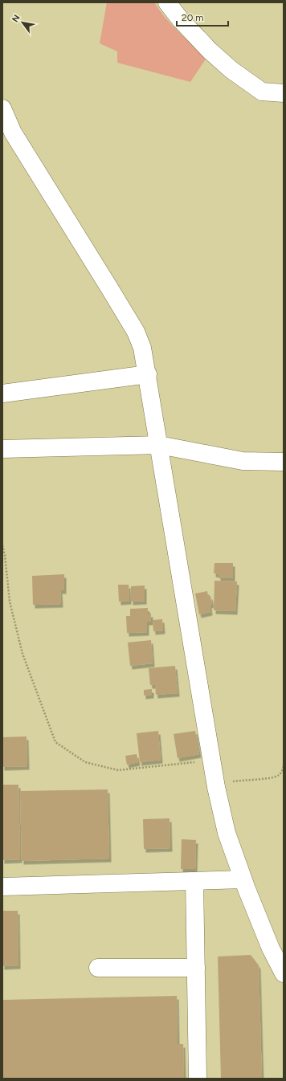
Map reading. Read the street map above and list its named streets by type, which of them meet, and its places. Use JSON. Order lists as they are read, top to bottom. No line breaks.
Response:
{"scale_bar":"20 m","north":"top left"}
